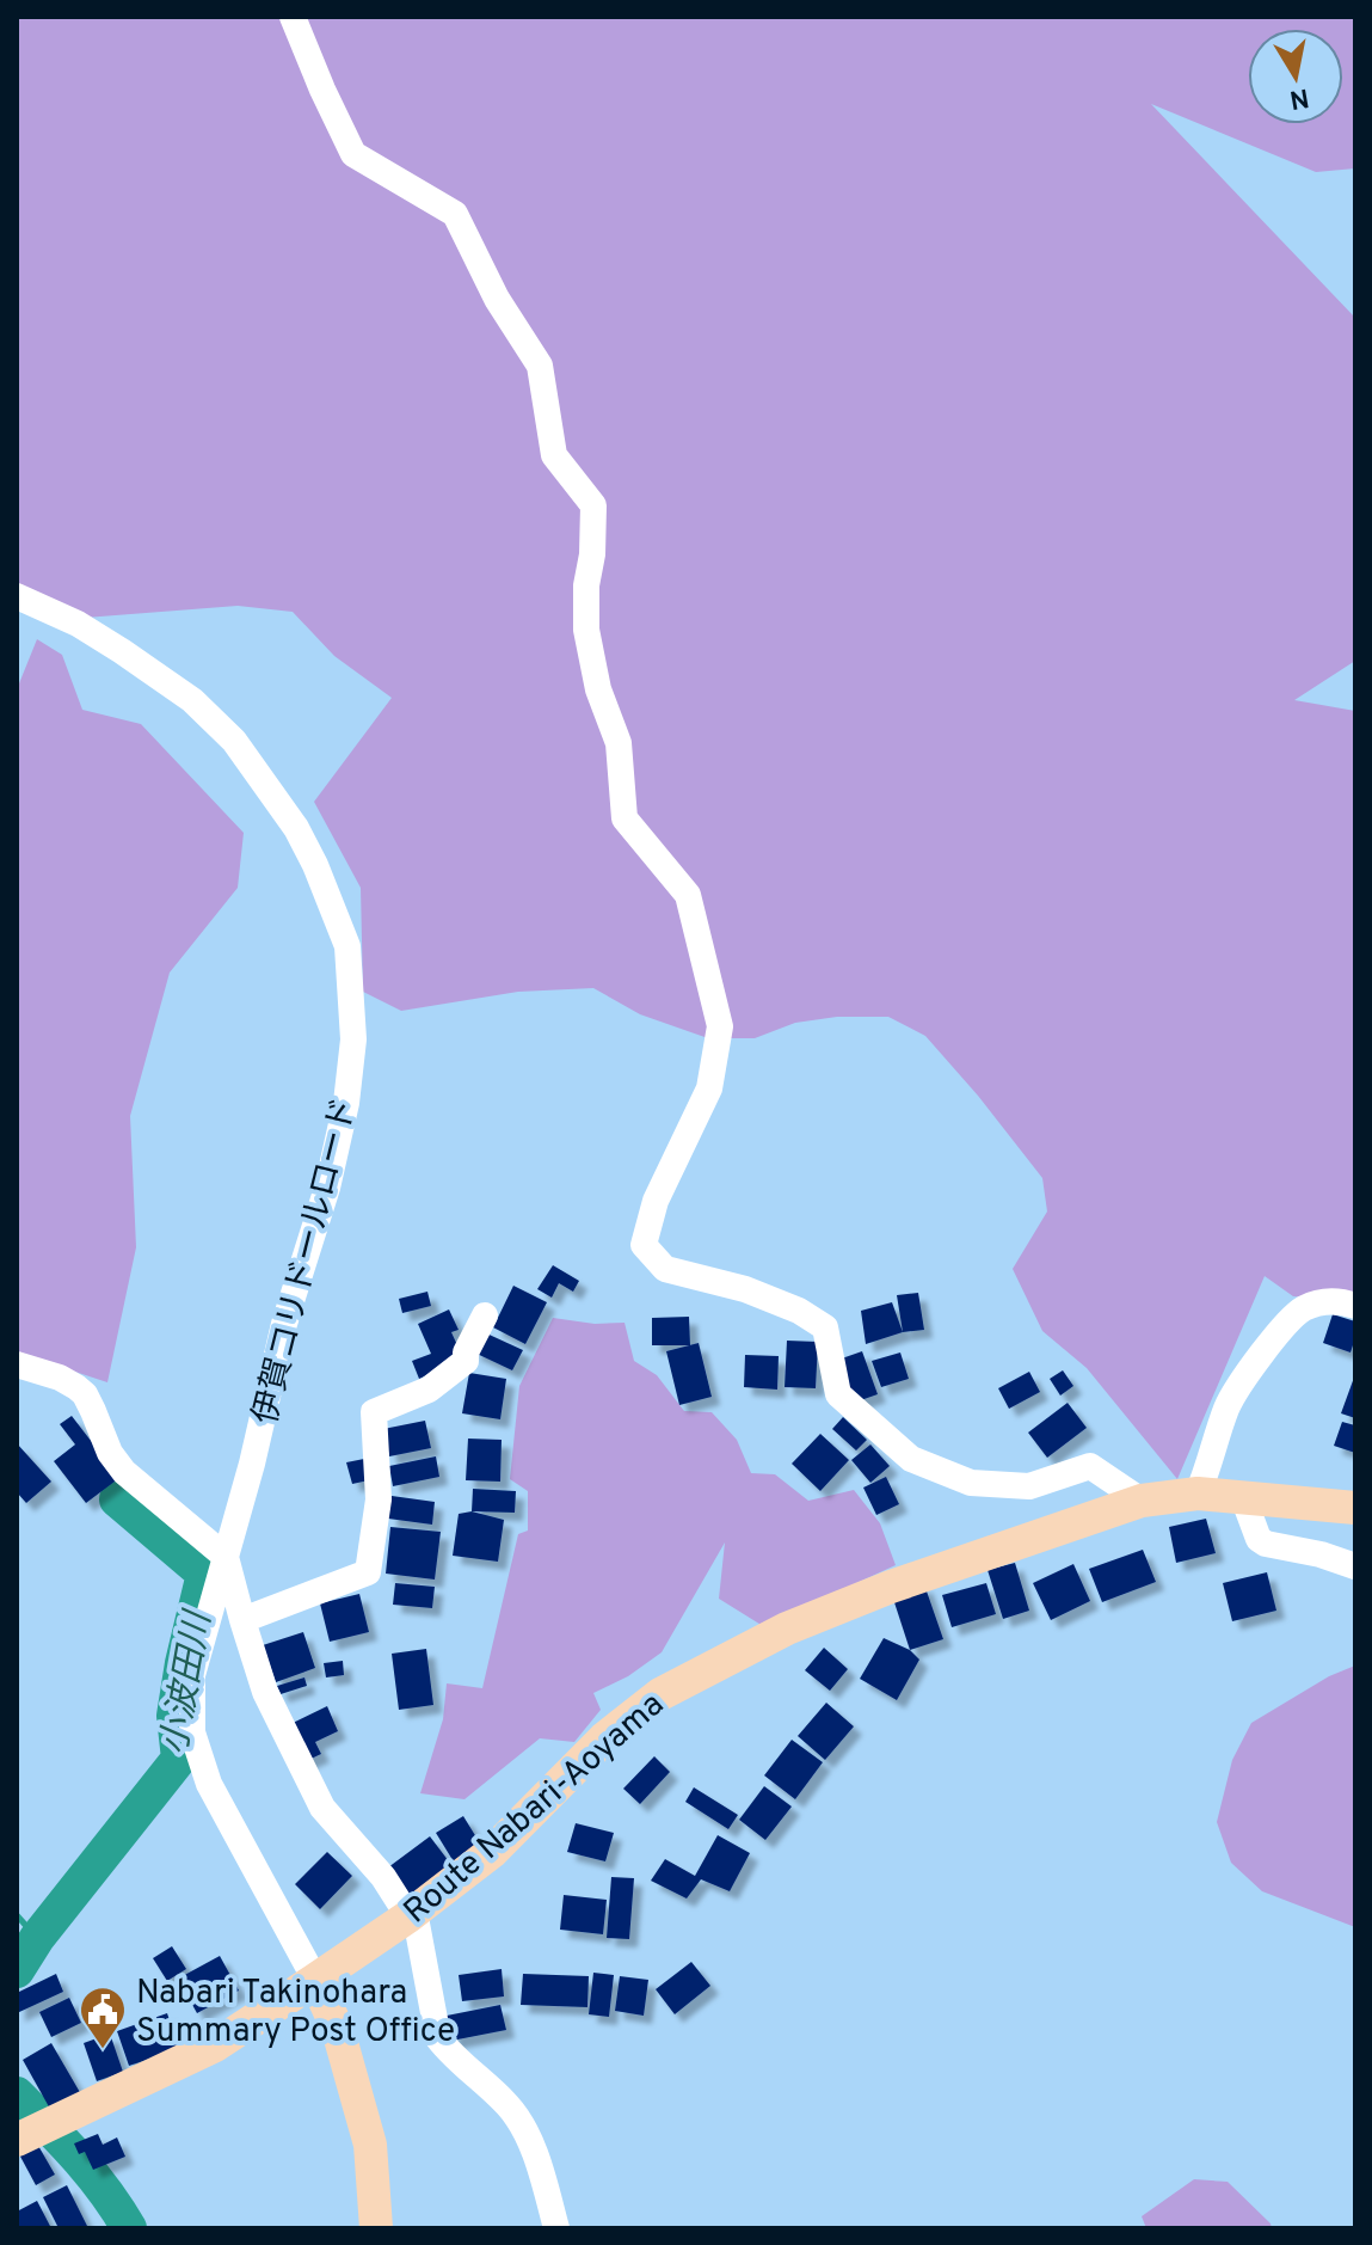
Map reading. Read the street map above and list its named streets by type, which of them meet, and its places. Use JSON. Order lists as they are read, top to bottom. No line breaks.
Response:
{"streets":{"main road":["Route Nabari-Aoyama"],"street":["伊賀コリドールロード"]},"crossings":[["伊賀コリドールロード","Route Nabari-Aoyama"]],"water":["小波田川"],"places":{"public building":["Nabari Takinohara Summary Post Office"]},"north":"bottom"}
